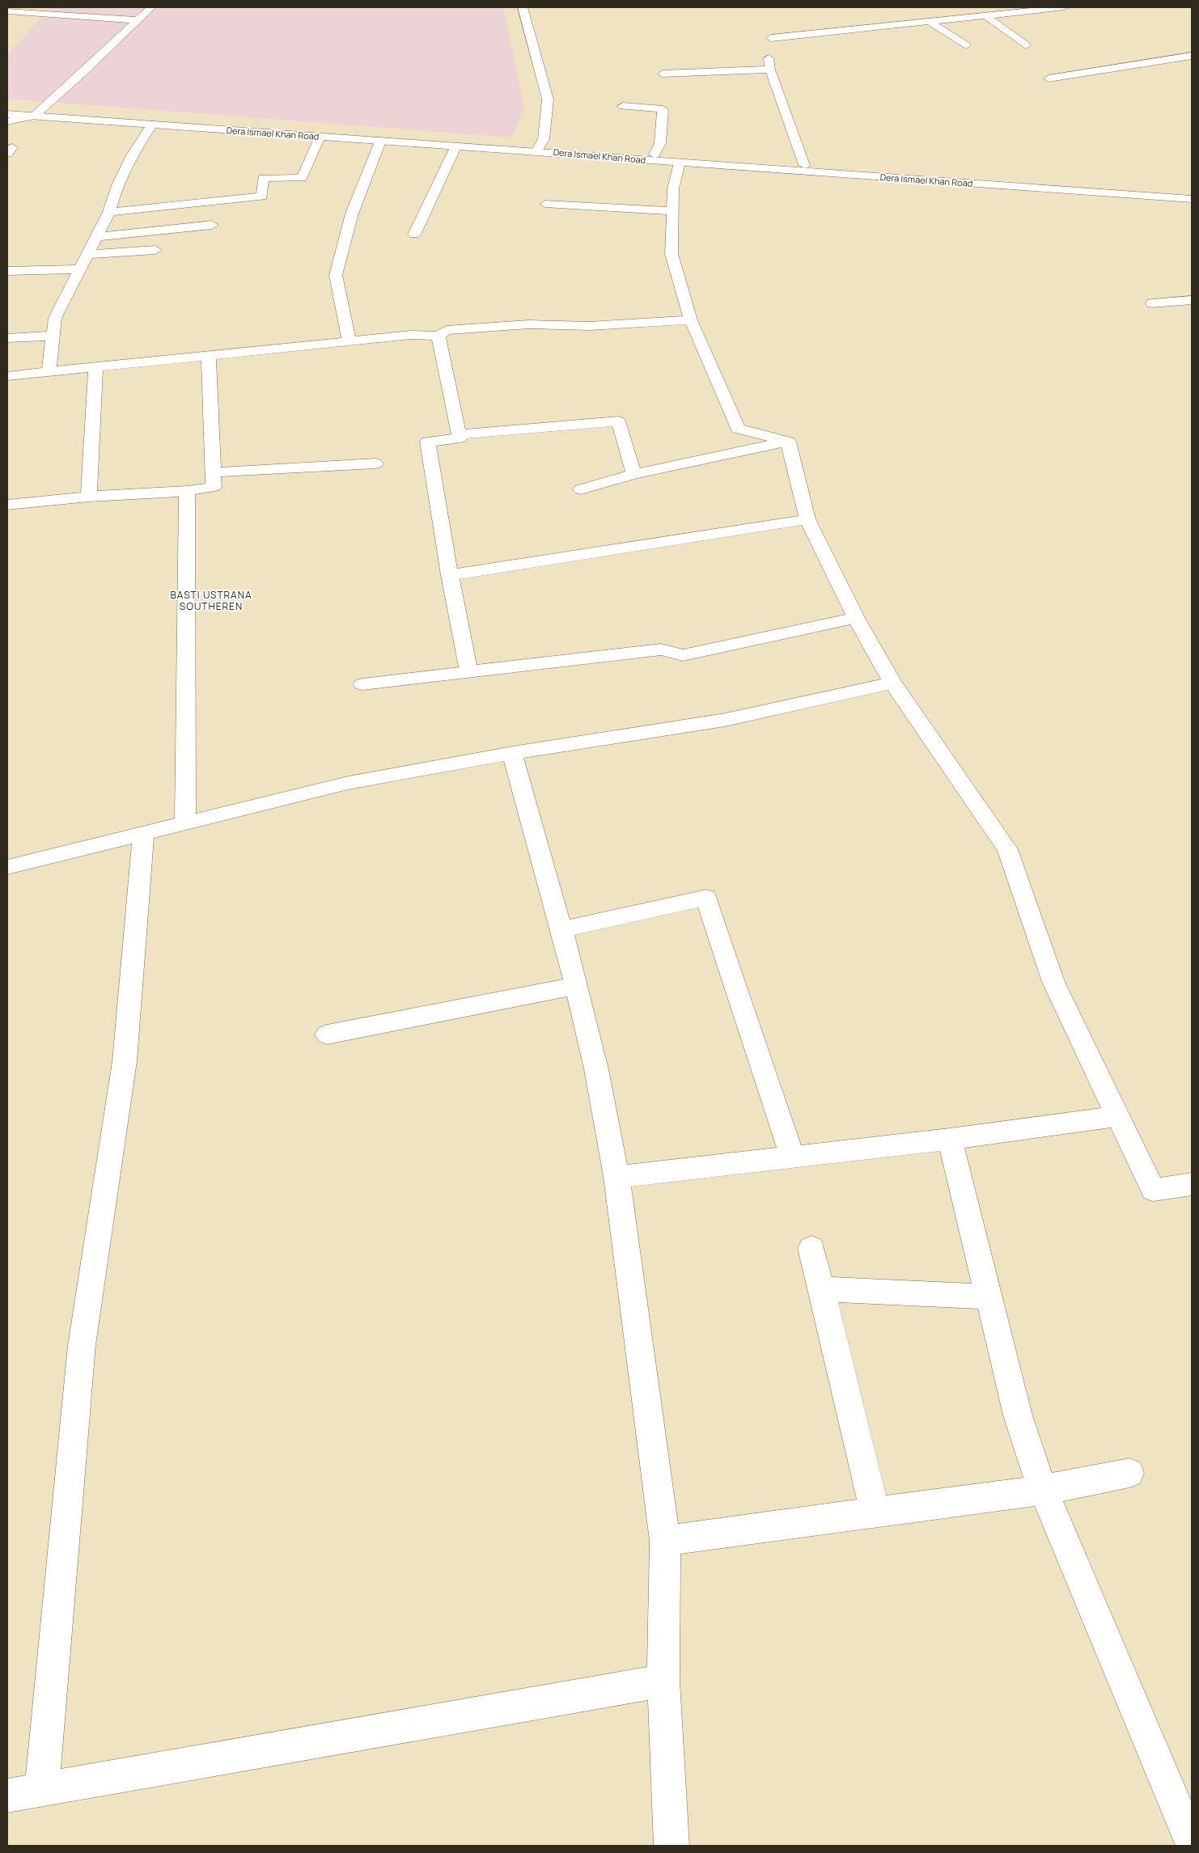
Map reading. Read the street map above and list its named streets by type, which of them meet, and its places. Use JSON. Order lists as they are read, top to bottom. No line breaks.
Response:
{"streets":{"main road":["Dera Ismael Khan Road"]},"districts":["BASTI USTRANA SOUTHEREN"]}
